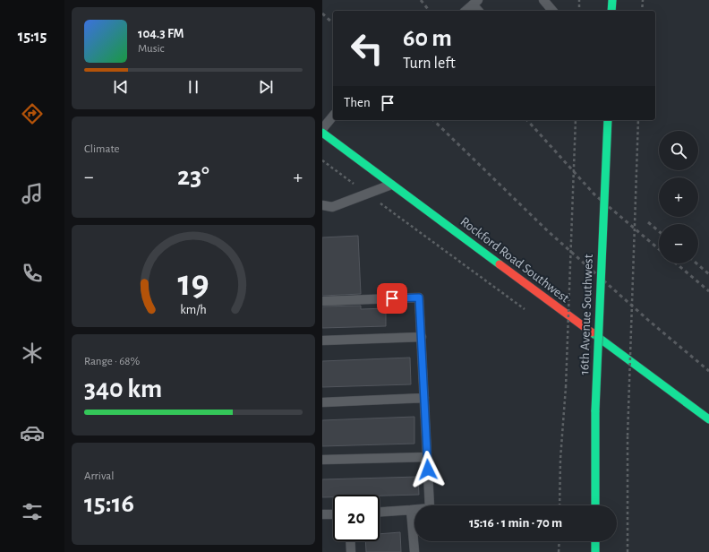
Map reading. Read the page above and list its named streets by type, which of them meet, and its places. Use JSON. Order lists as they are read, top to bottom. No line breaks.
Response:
{"streets":{"street":["Rockford Road Southwest","16th Avenue Southwest"]},"page":{"tabs":"15:15","turn":["60 m","Turn left"],"song":["104.3 FM","Music"],"then":"Then","tile":["Climate",["Range · 68%","340 km"],["Arrival","15:16"]],"map_buttons":["+","−"],"heat":["−","23°","+"],"limit":"20","trip":"15:16 · 1 min · 70 m","gauge":["19","km/h"]}}
